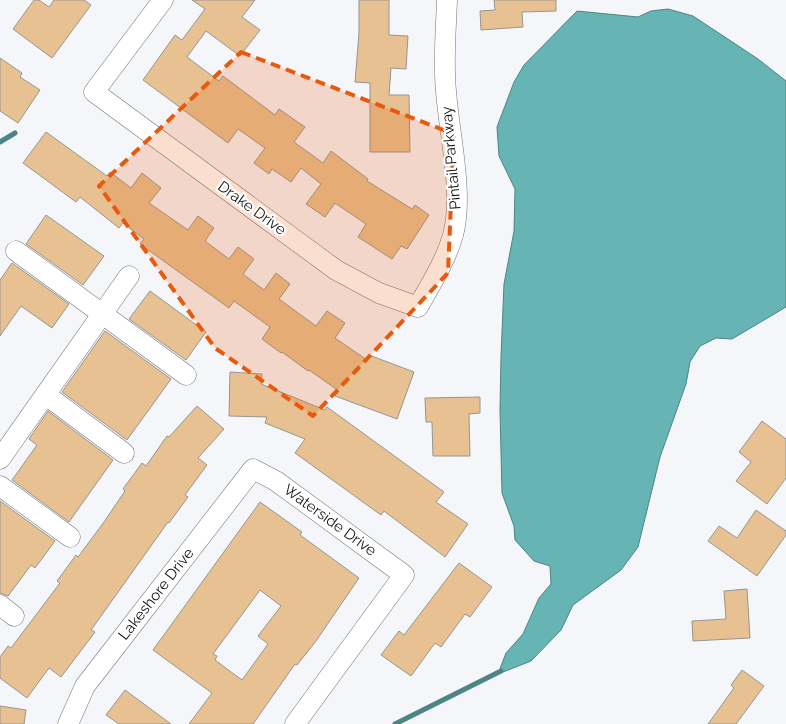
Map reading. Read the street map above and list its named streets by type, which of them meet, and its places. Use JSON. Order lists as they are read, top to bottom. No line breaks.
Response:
{"streets":{"street":["Pintail Parkway","Drake Drive","Waterside Drive","Lakeshore Drive"]},"crossings":[["Pintail Parkway","Drake Drive"],["Waterside Drive","Lakeshore Drive"]]}
